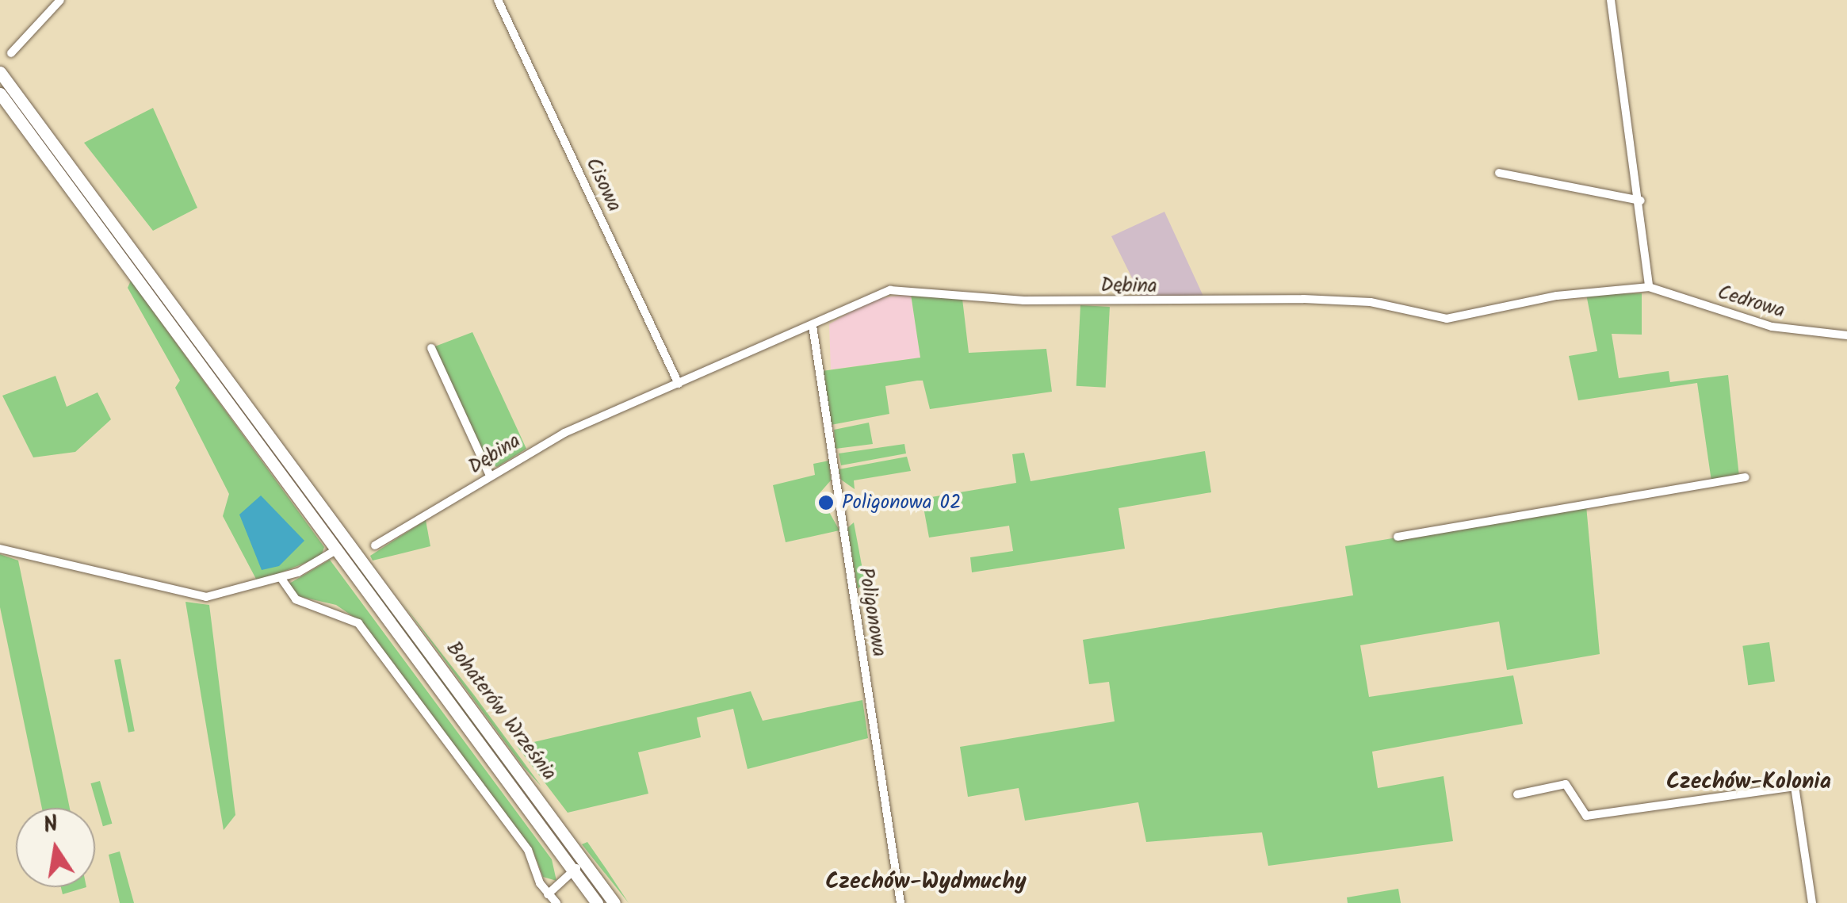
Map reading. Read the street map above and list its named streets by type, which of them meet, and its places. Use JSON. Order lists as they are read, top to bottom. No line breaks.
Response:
{"streets":{"main road":["Bohaterów Września"],"street":["Cisowa","Dębina","Cedrowa","Poligonowa"]},"crossings":[["Cisowa","Dębina"],["Dębina","Cedrowa"],["Dębina","Poligonowa"]],"districts":["Czechów-Kolonia","Czechów-Wydmuchy"],"places":["Poligonowa 02"],"north":"top"}
